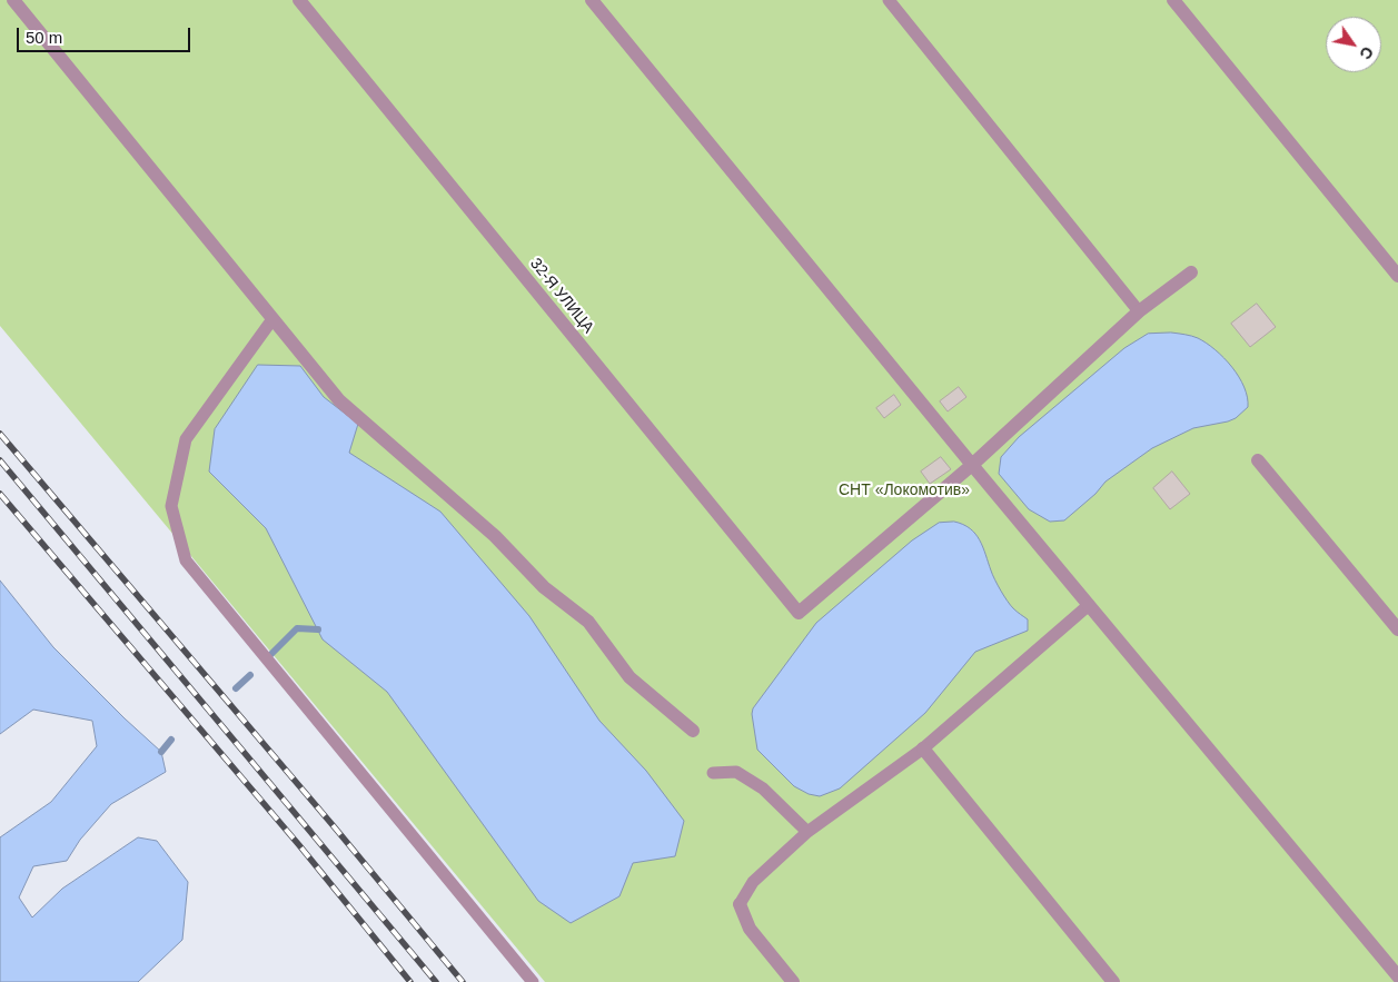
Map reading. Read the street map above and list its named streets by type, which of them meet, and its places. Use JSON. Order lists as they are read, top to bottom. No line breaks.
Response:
{"streets":{"street":["32-Я УЛИЦА"]},"parks":["СНТ «Локомотив»"],"scale_bar":"50 m","north":"bottom right"}
